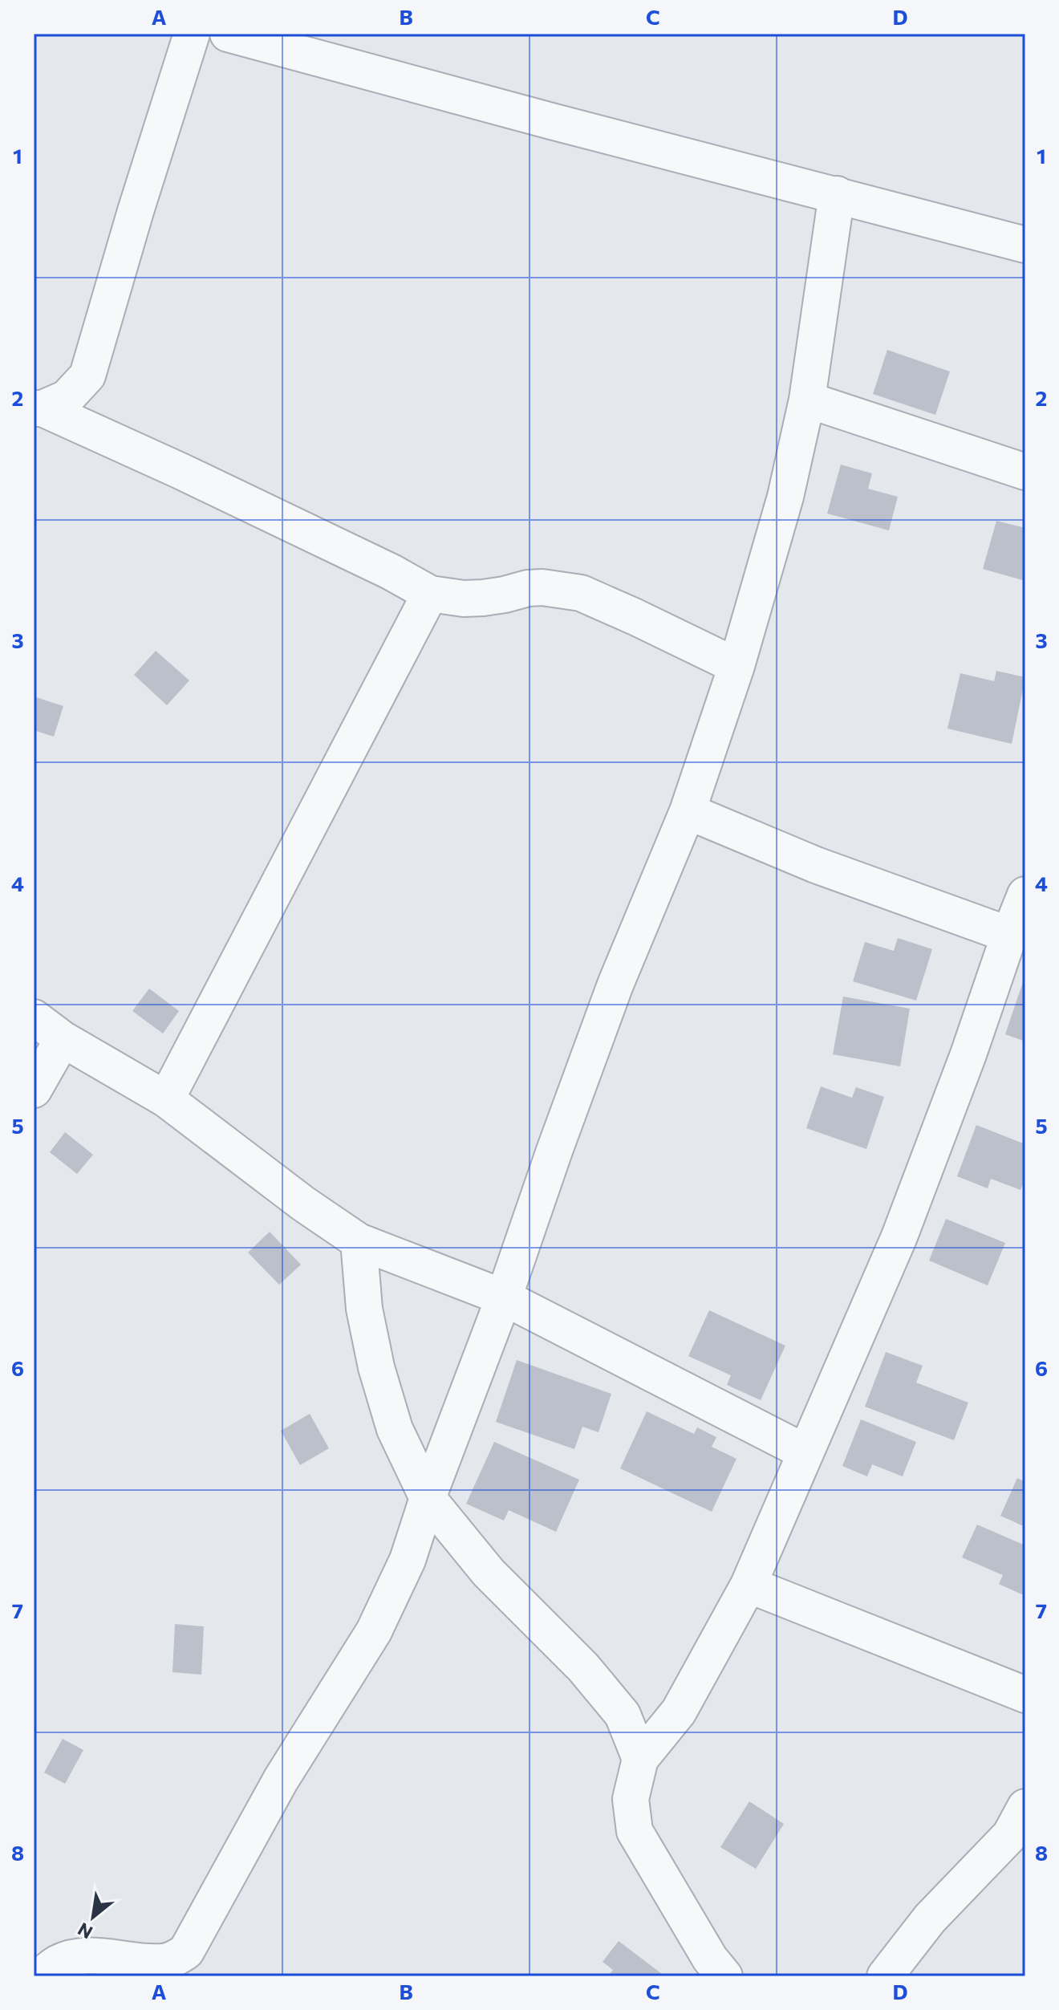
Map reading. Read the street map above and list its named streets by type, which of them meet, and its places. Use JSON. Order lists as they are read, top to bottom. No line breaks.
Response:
{"north":"bottom left","grid":{"columns":["A","B","C","D"],"rows":["1","2","3","4","5","6","7","8"]}}
